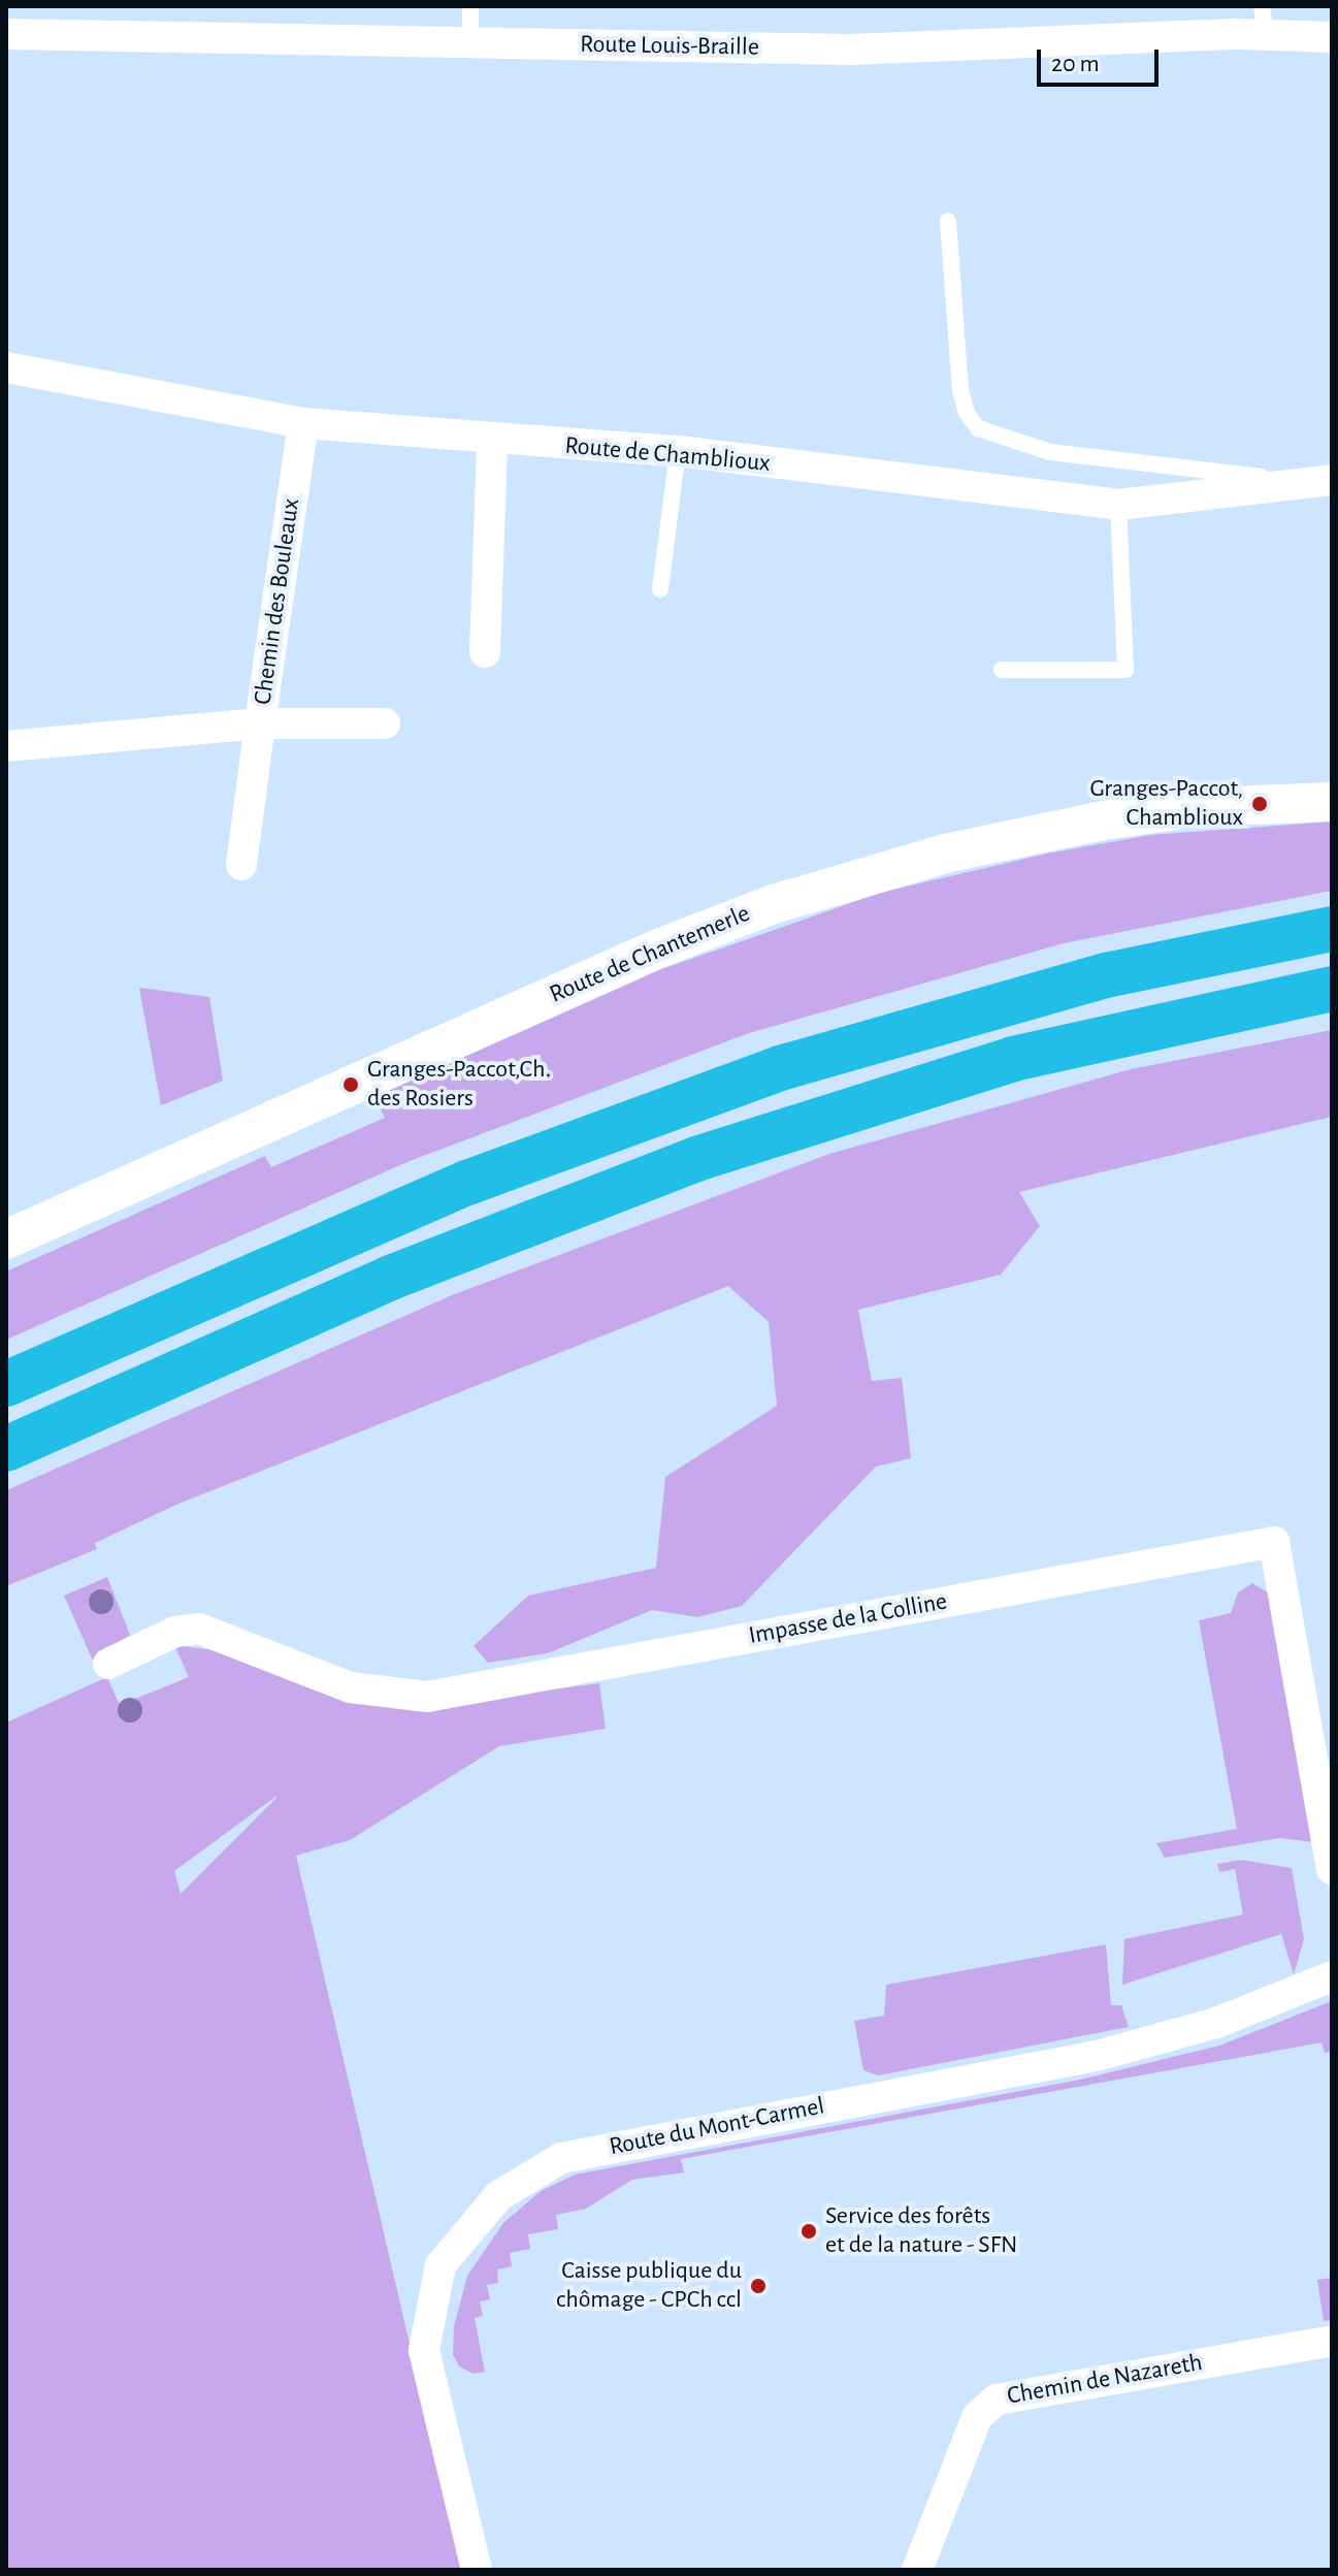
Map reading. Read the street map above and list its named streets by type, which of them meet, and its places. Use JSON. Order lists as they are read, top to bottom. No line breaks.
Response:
{"streets":{"street":["Route Louis-Braille","Route de Chamblioux","Chemin des Bouleaux","Route de Chantemerle","Impasse de la Colline","Route du Mont-Carmel","Chemin de Nazareth"]},"crossings":[["Route de Chamblioux","Chemin des Bouleaux"]],"places":["Granges-Paccot, Chamblioux","Granges-Paccot,Ch. des Rosiers","Service des forêts et de la nature - SFN","Caisse publique du chômage - CPCh ccl"],"scale_bar":"20 m"}
